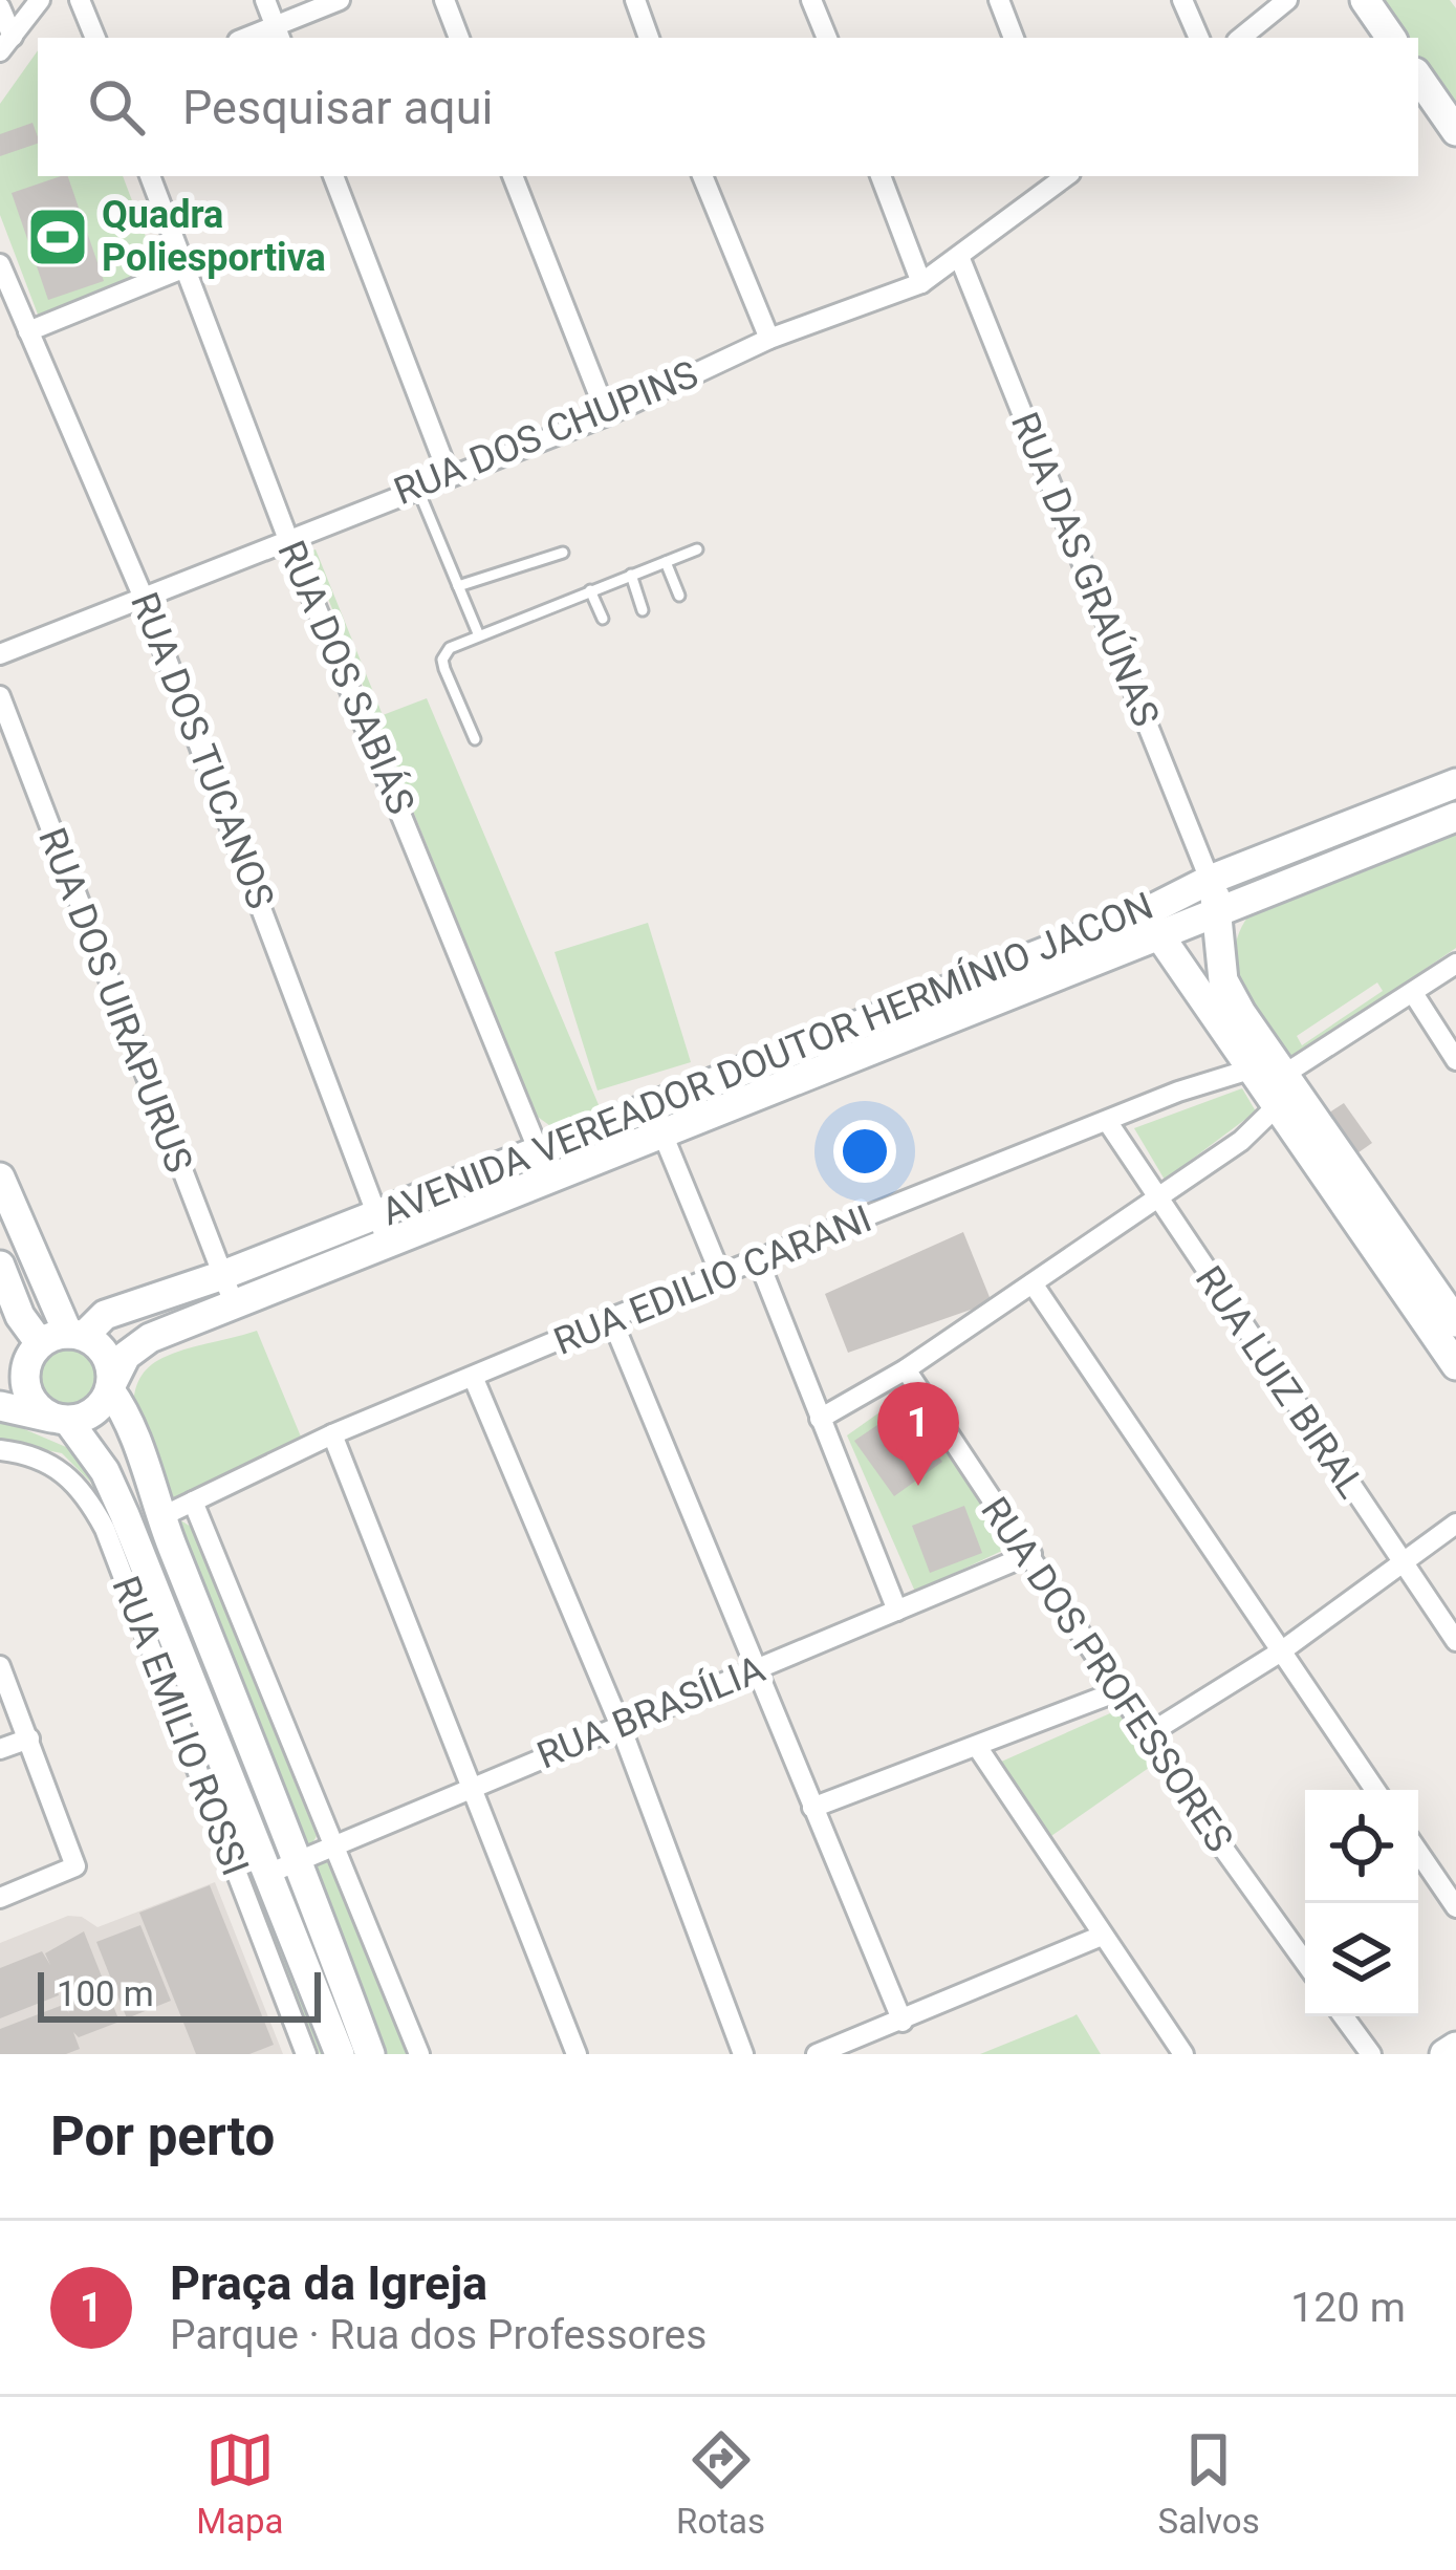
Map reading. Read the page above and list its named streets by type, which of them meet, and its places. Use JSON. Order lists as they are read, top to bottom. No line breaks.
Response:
{"streets":{"street":["RUA DOS CHUPINS","RUA DAS GRAÚNAS","RUA DOS SABIÁS","RUA DOS TUCANOS","RUA DOS UIRAPURUS","AVENIDA VEREADOR DOUTOR HERMÍNIO JACON","RUA EDILIO CARANI","RUA LUIZ BIRAL","RUA DOS PROFESSORES","RUA BRASÍLIA","RUA EMILIO ROSSI"]},"crossings":[["RUA DOS CHUPINS","RUA DAS GRAÚNAS"],["RUA DOS CHUPINS","RUA DOS SABIÁS"],["RUA DOS CHUPINS","RUA DOS TUCANOS"],["RUA DAS GRAÚNAS","AVENIDA VEREADOR DOUTOR HERMÍNIO JACON"],["RUA DOS SABIÁS","AVENIDA VEREADOR DOUTOR HERMÍNIO JACON"],["RUA DOS TUCANOS","AVENIDA VEREADOR DOUTOR HERMÍNIO JACON"],["RUA DOS UIRAPURUS","AVENIDA VEREADOR DOUTOR HERMÍNIO JACON"],["RUA EDILIO CARANI","RUA LUIZ BIRAL"],["RUA DOS PROFESSORES","RUA BRASÍLIA"]],"places":{"sports":["Quadra Poliesportiva"]},"scale_bar":"100 m","page":{"search":"Pesquisar aqui","pins":"1","scale":"100 m","heading":"Por perto","list":[{"mark":"1","name":"Praça da Igreja","note":"Parque · Rua dos Professores","value":"120 m"}],"nav":["Mapa","Rotas","Salvos"]}}
